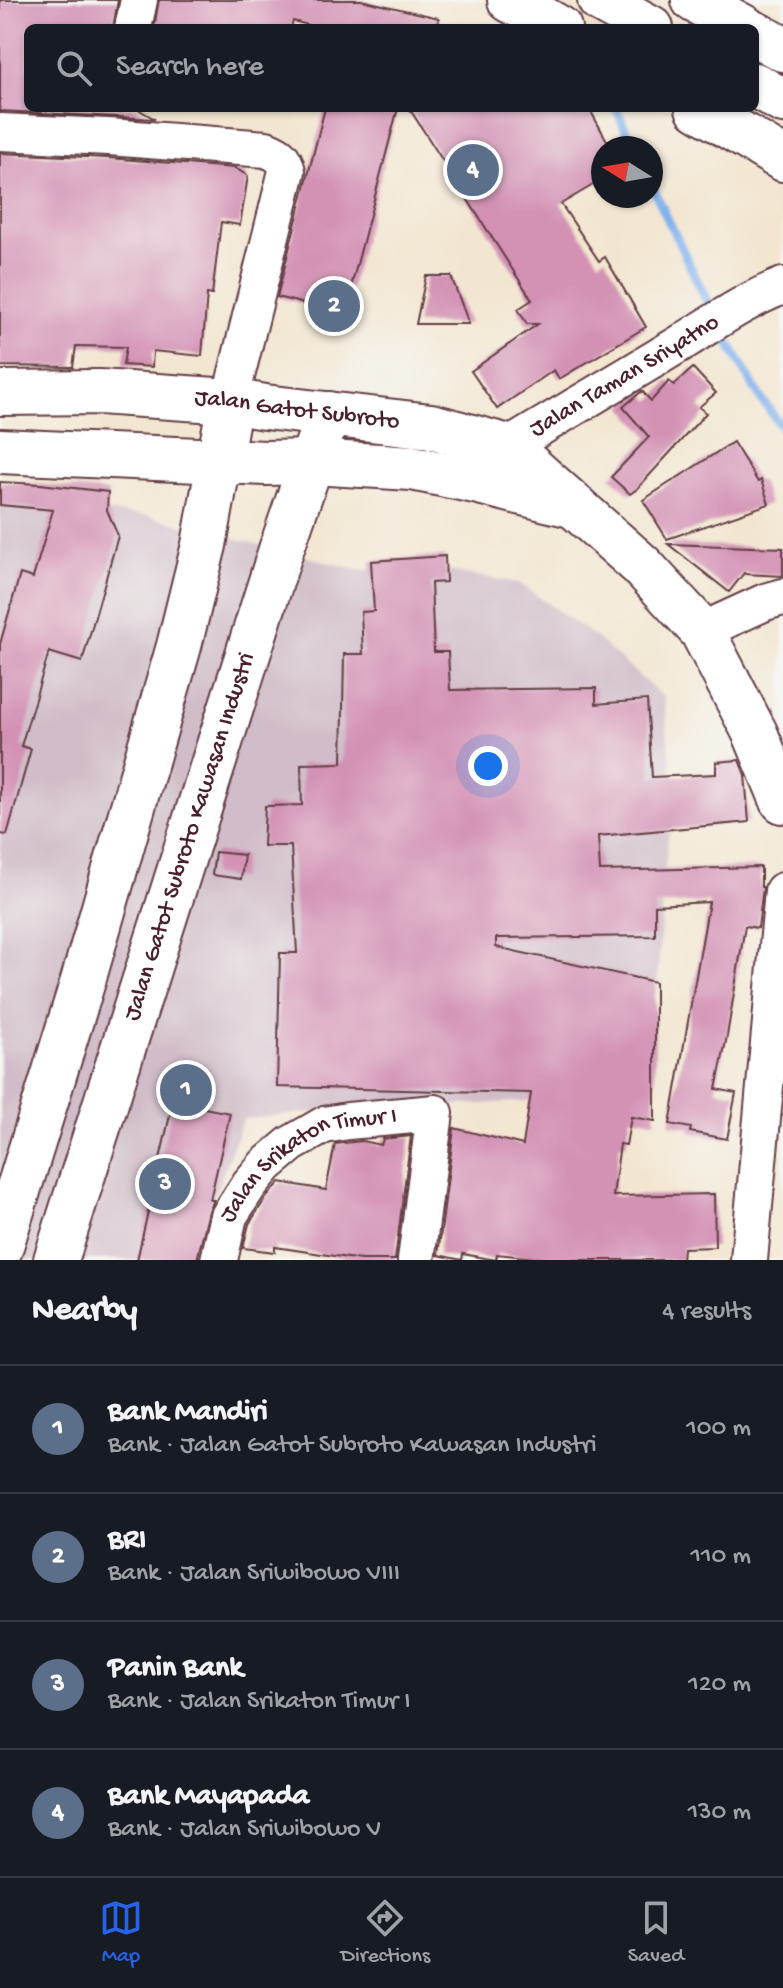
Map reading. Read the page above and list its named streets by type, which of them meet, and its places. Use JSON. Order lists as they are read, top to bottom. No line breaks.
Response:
{"streets":{"main road":["Jalan Gatot Subroto","Jalan Gatot Subroto Kawasan Industri"],"street":["Jalan Taman Sriyatno","Jalan Srikaton Timur I"]},"crossings":[["Jalan Taman Sriyatno","Jalan Gatot Subroto"],["Jalan Gatot Subroto","Jalan Gatot Subroto Kawasan Industri"]],"north":"left","page":{"search":"Search here","pins":["4","2","1","3"],"heading":["Nearby","4 results"],"list":[{"mark":"1","name":"Bank Mandiri","note":"Bank · Jalan Gatot Subroto Kawasan Industri","value":"100 m"},{"mark":"2","name":"BRI","note":"Bank · Jalan Sriwibowo VIII","value":"110 m"},{"mark":"3","name":"Panin Bank","note":"Bank · Jalan Srikaton Timur I","value":"120 m"},{"mark":"4","name":"Bank Mayapada","note":"Bank · Jalan Sriwibowo V","value":"130 m"}],"nav":["Map","Directions","Saved"]}}
